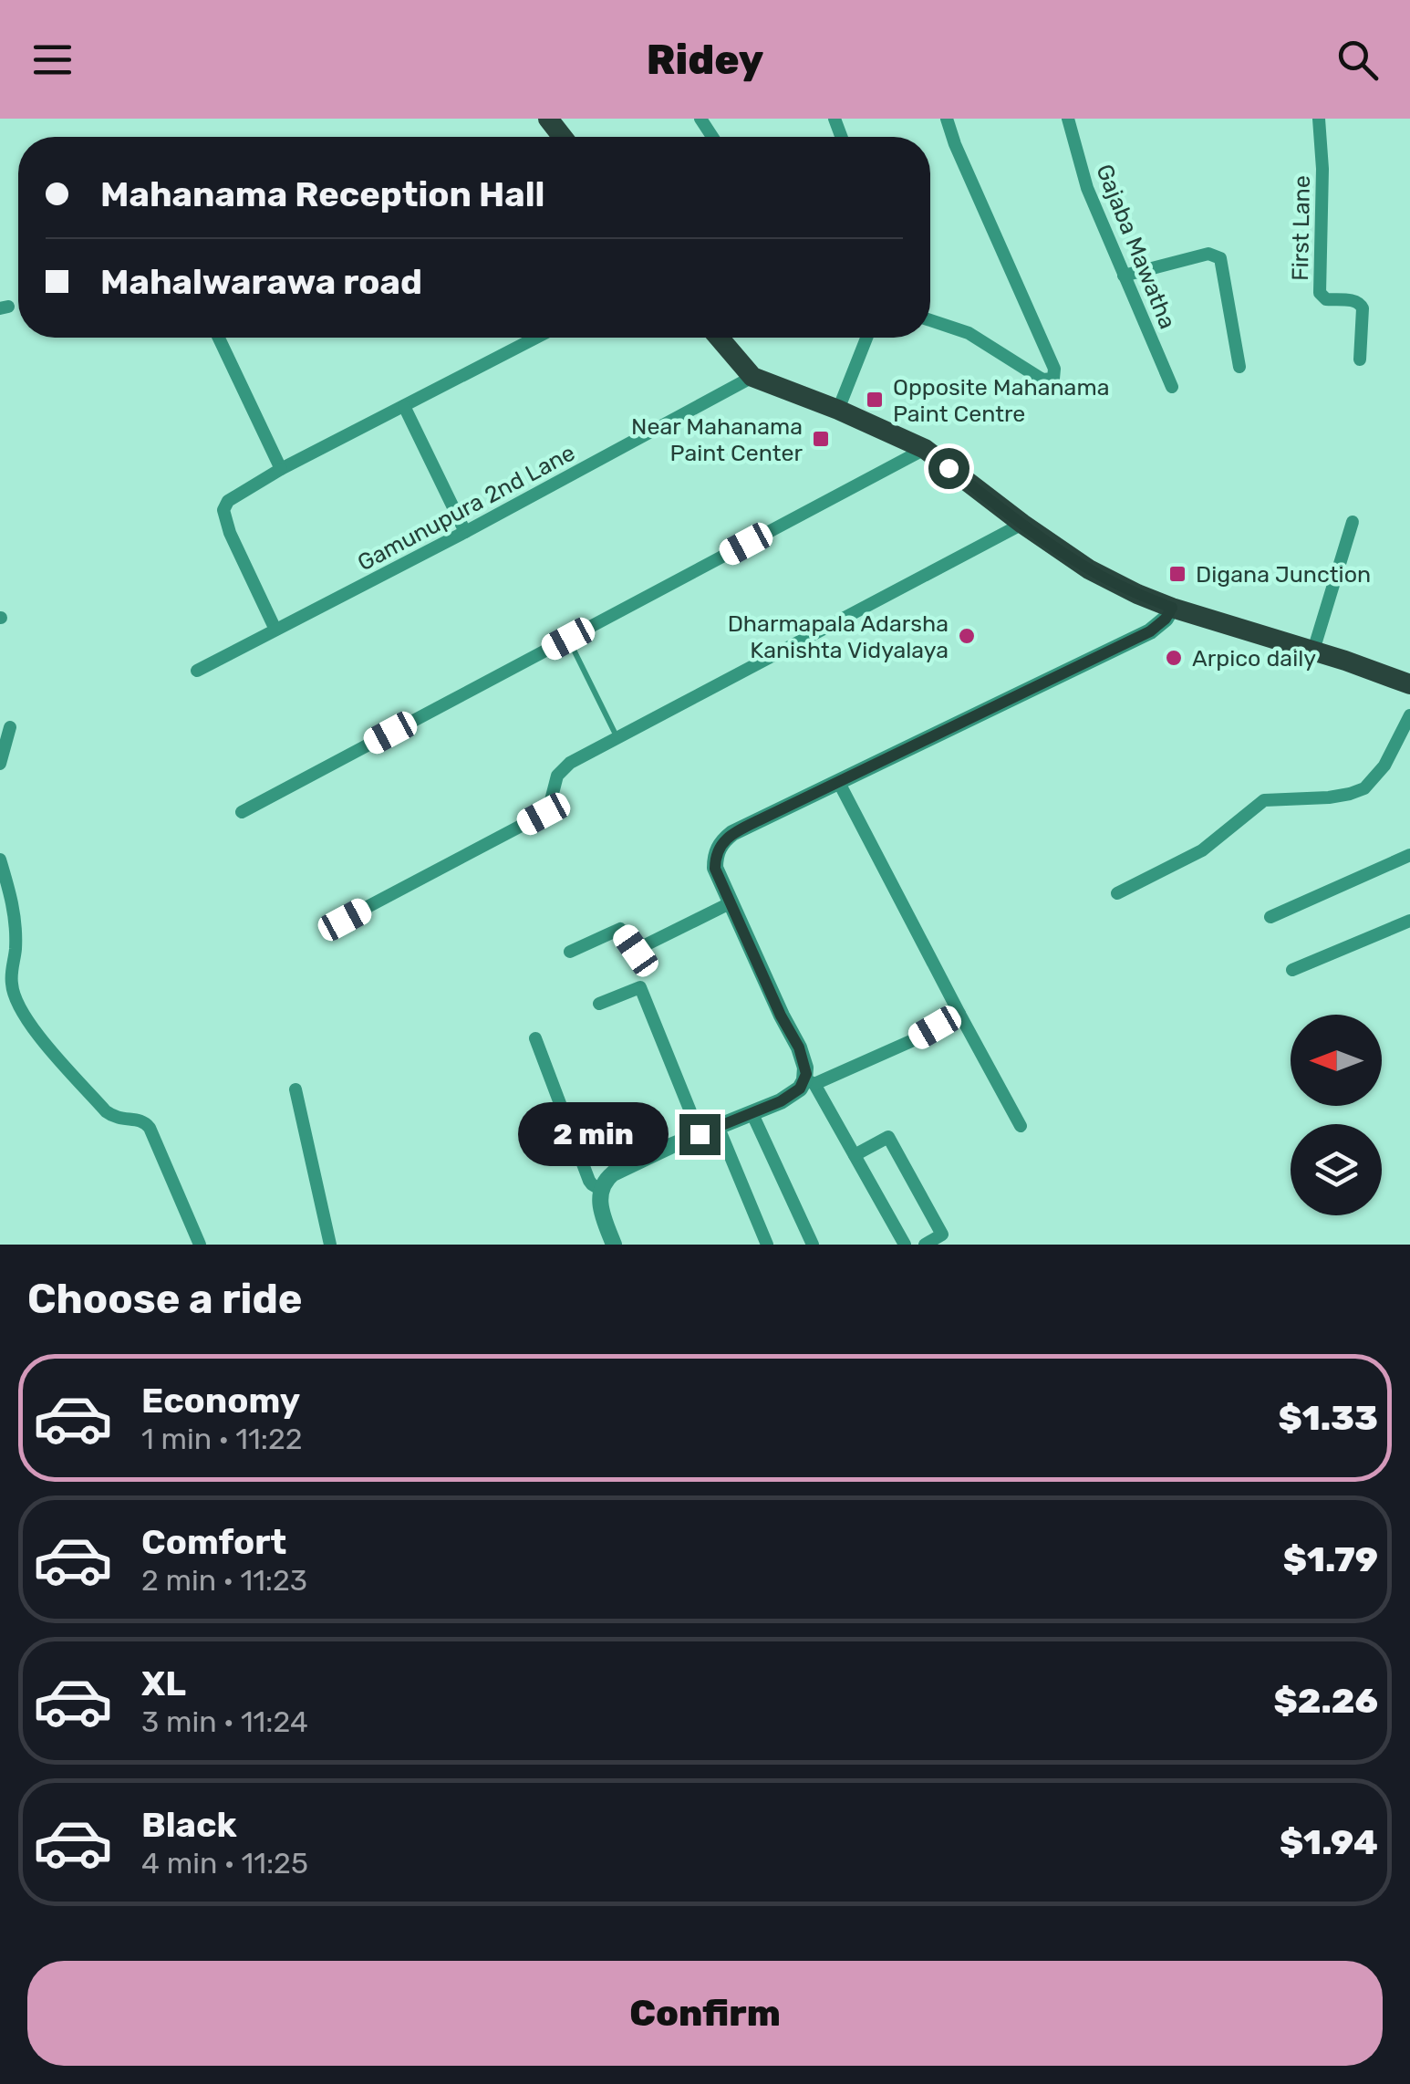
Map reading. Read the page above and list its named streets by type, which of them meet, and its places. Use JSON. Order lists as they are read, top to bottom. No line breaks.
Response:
{"streets":{"street":["First Lane","Gajaba Mawatha","Gamunupura 2nd Lane"]},"places":{"transit":["Opposite Mahanama Paint Centre","Near Mahanama Paint Center","Digana Junction"],"other":["Dharmapala Adarsha Kanishta Vidyalaya","Arpico daily"]},"north":"left","page":{"header":"Ridey","banner":["Mahanama Reception Hall","Mahalwarawa road"],"bubble":"2 min","heading":"Choose a ride","list":[{"name":"Economy","note":"1 min · 11:22","value":"$1.33"},{"name":"Comfort","note":"2 min · 11:23","value":"$1.79"},{"name":"XL","note":"3 min · 11:24","value":"$2.26"},{"name":"Black","note":"4 min · 11:25","value":"$1.94"}],"buttons":"Confirm"}}
